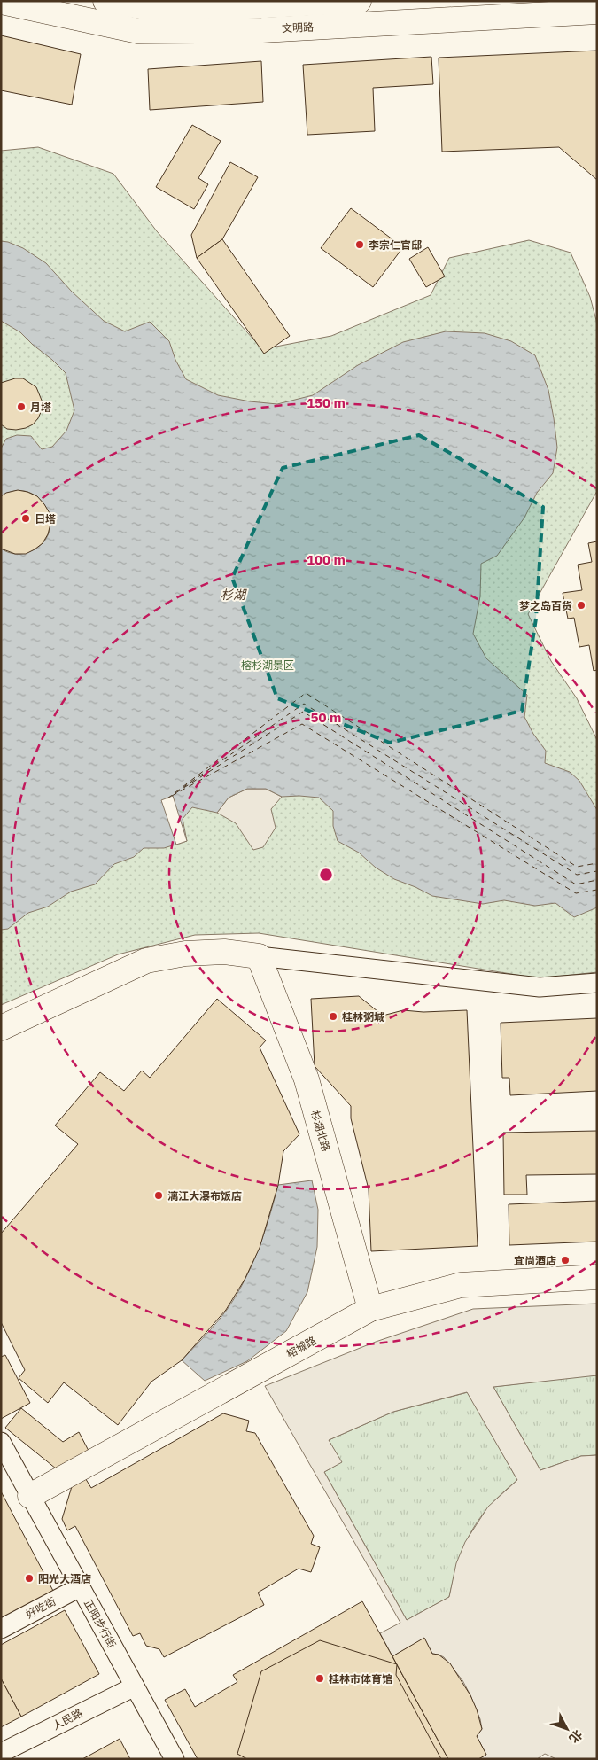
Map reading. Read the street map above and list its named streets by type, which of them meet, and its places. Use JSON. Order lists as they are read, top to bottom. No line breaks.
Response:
{"streets":{"street":["文明路","杉湖北路","榕城路","好吃街","正阳步行街","人民路"]},"crossings":[["杉湖北路","榕城路"],["榕城路","正阳步行街"],["好吃街","正阳步行街"],["正阳步行街","人民路"]],"water":["杉湖"],"parks":["榕杉湖景区"],"places":["李宗仁官邸","月塔","日塔","梦之岛百货","桂林粥城","漓江大瀑布饭店","宜尚酒店","阳光大酒店","桂林市体育馆"],"north":"bottom right","rings":["150 m","100 m","50 m"]}
